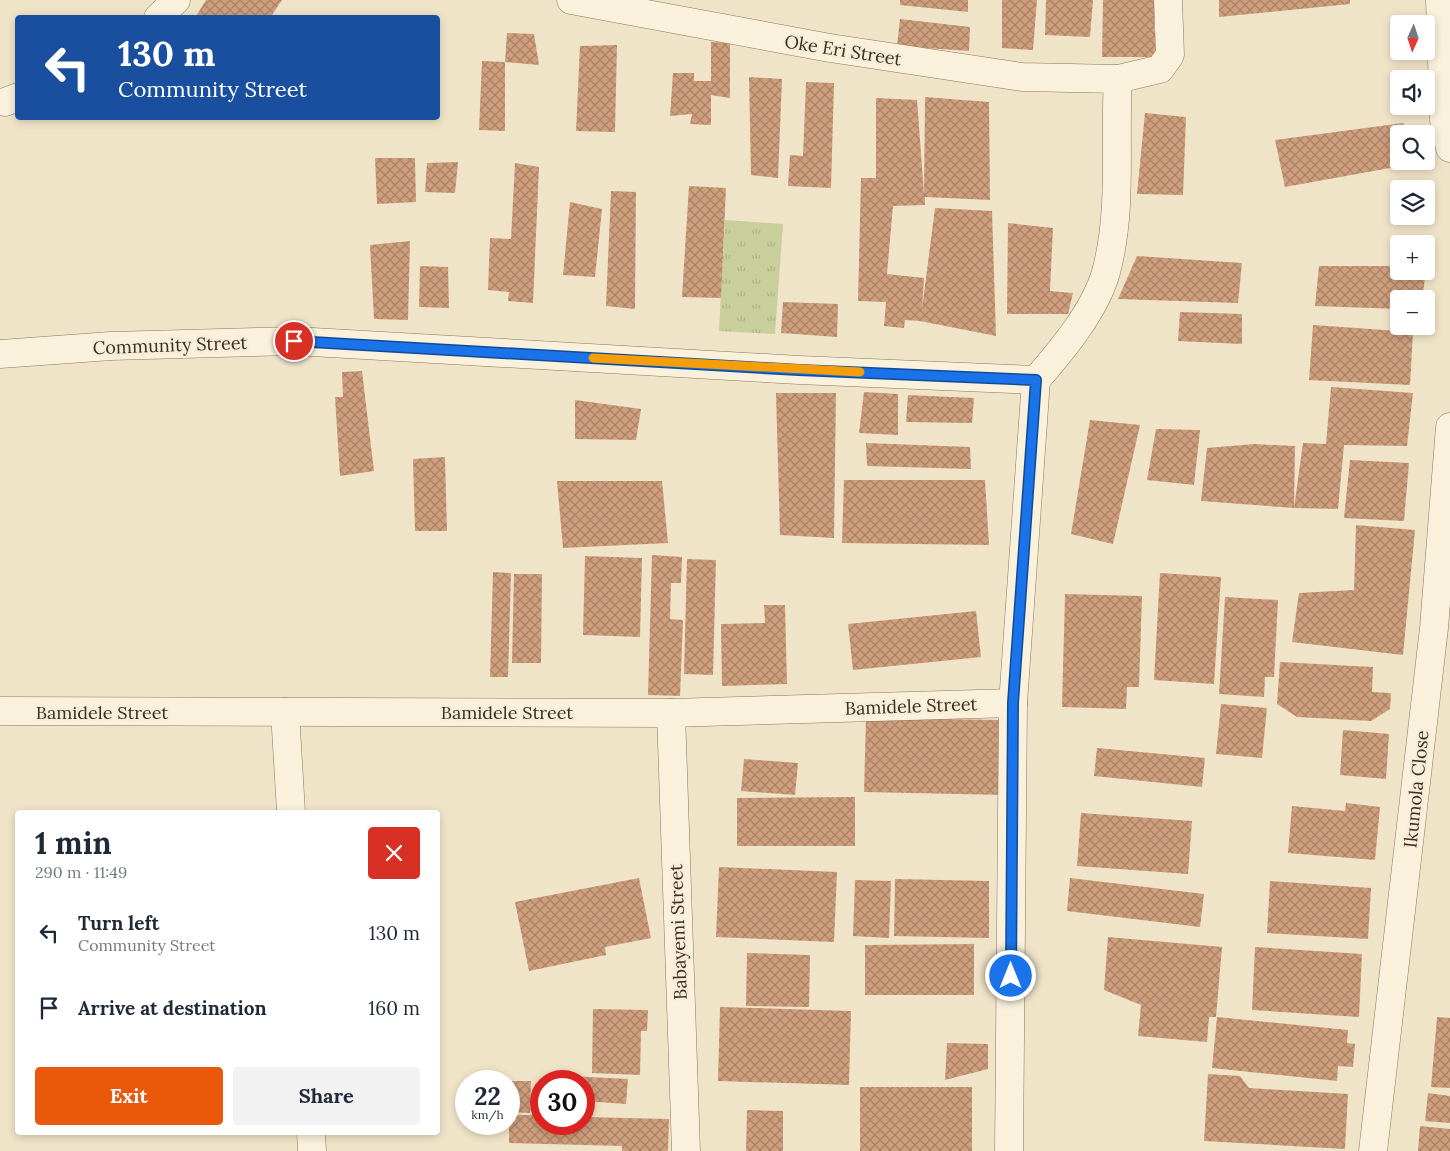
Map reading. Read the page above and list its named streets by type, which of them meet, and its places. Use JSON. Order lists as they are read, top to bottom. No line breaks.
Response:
{"streets":{"street":["Oke Eri Street","Community Street","Bamidele Street","Ikumola Close","Babayemi Street"]},"crossings":[["Bamidele Street","Babayemi Street"]],"north":"bottom","page":{"map_buttons":["+","−"],"turn":["130 m","Community Street"],"heading":["1 min","290 m · 11:49"],"list":[{"name":"Turn left","note":"Community Street","value":"130 m"},{"name":"Arrive at destination","value":"160 m"}],"buttons":["Exit","Share"],"speed":"22 km/h","limit":"30"}}
